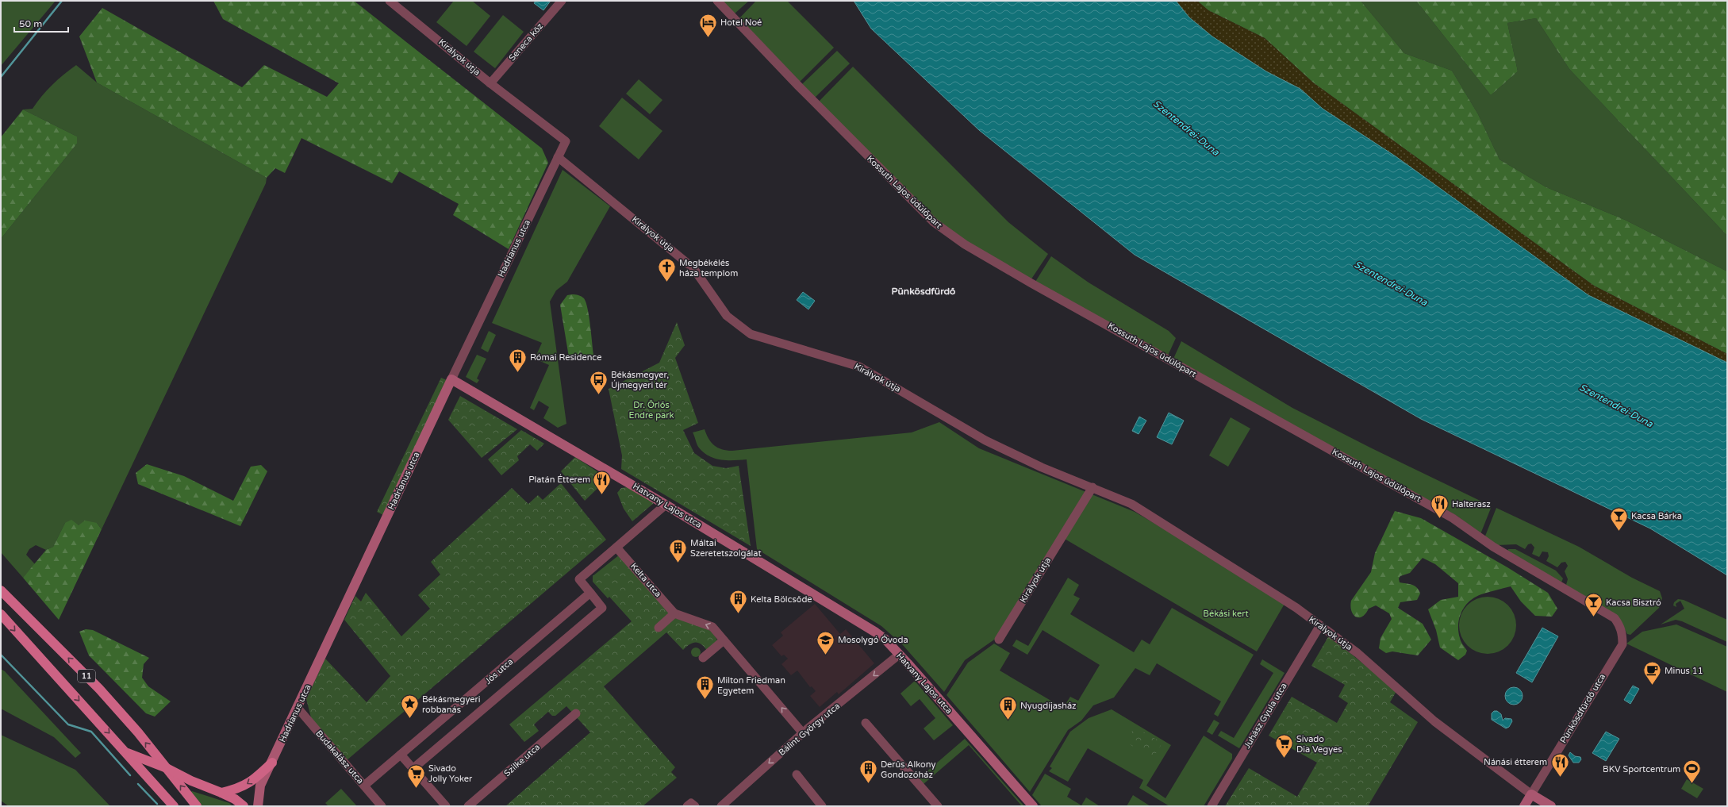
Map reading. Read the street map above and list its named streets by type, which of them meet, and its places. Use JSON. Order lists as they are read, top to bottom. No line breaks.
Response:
{"streets":{"main road":["11"],"street":["Seneca köz","Királyok útja","Kossuth Lajos üdülőpart","Hadrianus utca","Hatvany Lajos utca","Kelta utca","Jós utca","Pünkösdfürdő utca","Juhász Gyula utca","Bálint György utca","Budakalász utca","Szilke utca"]},"crossings":[["Seneca köz","Királyok útja"],["Királyok útja","Hadrianus utca"],["Királyok útja","Pünkösdfürdő utca"],["Királyok útja","Juhász Gyula utca"],["Kossuth Lajos üdülőpart","Pünkösdfürdő utca"],["Hadrianus utca","Hatvany Lajos utca"],["Hadrianus utca","Budakalász utca"],["Hatvany Lajos utca","Jós utca"],["Hatvany Lajos utca","Bálint György utca"],["Kelta utca","Jós utca"],["Kelta utca","Bálint György utca"],["Jós utca","Budakalász utca"]],"one_way":["Kelta utca","Bálint György utca"],"districts":["Pünkösdfürdő"],"water":["Szentendrei-Duna"],"parks":["Dr. Örlős Endre park","Békási kert"],"places":{"hotel":["Hotel Noé"],"church":["Megbékélés háza templom"],"building":["Római Residence","Máltai Szeretetszolgálat","Kelta Bölcsőde","Milton Friedman Egyetem","Nyugdíjasház","Derűs Alkony Gondozóház"],"bus stop":["Békásmegyer, Újmegyeri tér"],"restaurant":["Platán Étterem","Halterasz","Nánási étterem"],"bar":["Kacsa Bárka","Kacsa Bisztró"],"school or university":["Mosolygó Óvoda"],"cafe":["Minus 11"],"place":["Békásmegyeri robbanás"],"supermarket":["Sivado Dia Vegyes","Sivado Jolly Yoker"],"sports":["BKV Sportcentrum"]},"scale_bar":"50 m"}
